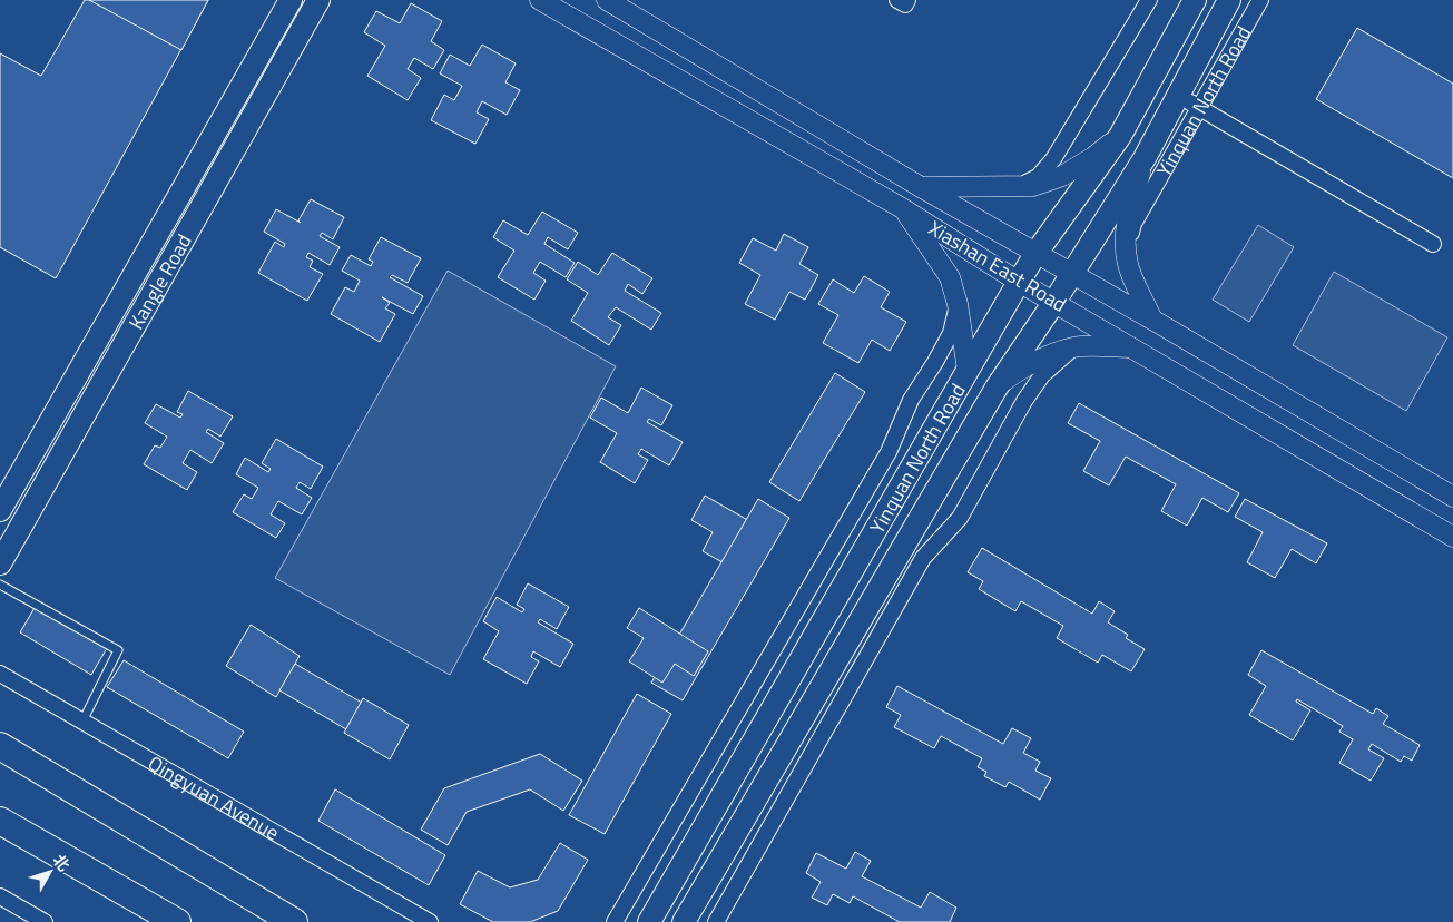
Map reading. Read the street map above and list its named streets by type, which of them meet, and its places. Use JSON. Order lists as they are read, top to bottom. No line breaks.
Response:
{"streets":{"main road":["Yinquan North Road","Kangle Road"],"street":["Xiashan East Road","Qingyuan Avenue"]},"crossings":[["Yinquan North Road","Xiashan East Road"]],"north":"top right"}
